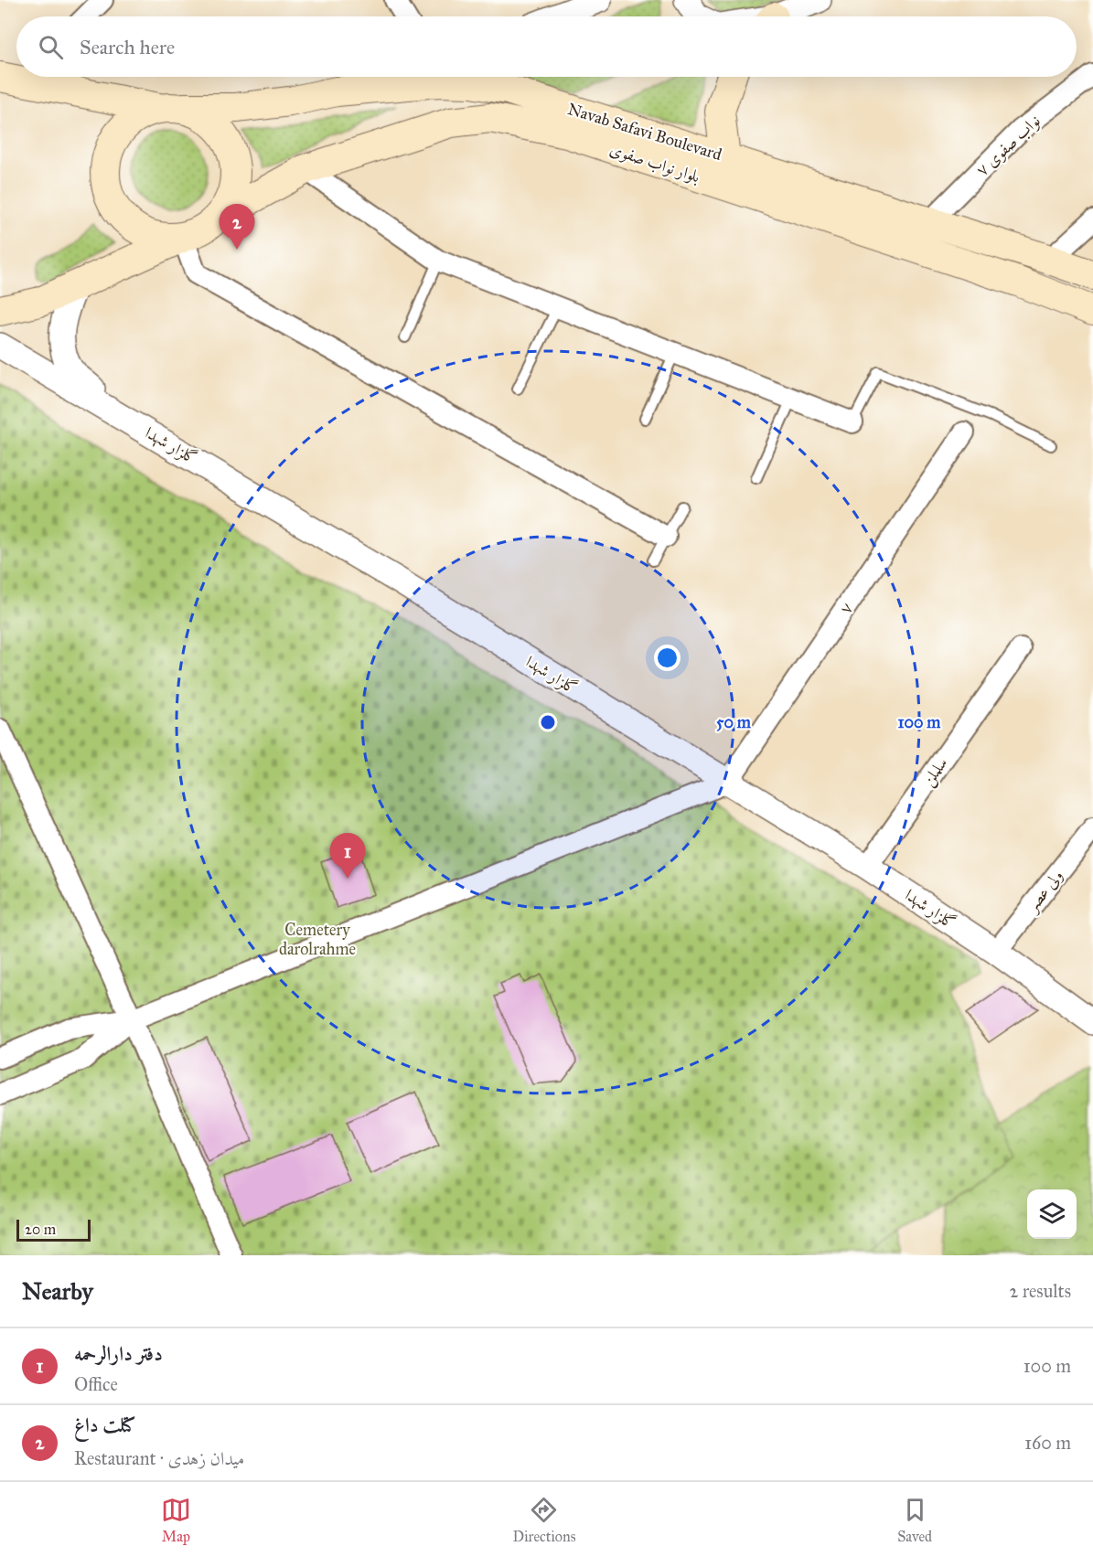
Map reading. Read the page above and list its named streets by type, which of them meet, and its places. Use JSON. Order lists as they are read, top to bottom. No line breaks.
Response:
{"streets":{"main road":["Navab Safavi Boulevard","بلوار نواب صفوی"],"street":["نواب صفوی ۷","گلزار شهدا","۷","سلملن","ولی عصر"]},"crossings":[["Navab Safavi Boulevard","نواب صفوی ۷"],["Navab Safavi Boulevard","بلوار نواب صفوی"],["گلزار شهدا","۷"],["گلزار شهدا","سلملن"],["گلزار شهدا","ولی عصر"]],"parks":["Cemetery darolrahme"],"scale_bar":"20 m","page":{"search":"Search here","pins":["2","1"],"scale":"20 m","heading":["Nearby","2 results"],"list":[{"mark":"1","name":"دفتر دارالرحمه","note":"Office","value":"100 m"},{"mark":"2","name":"کتلت داغ","note":"Restaurant · میدان زهدی","value":"160 m"}],"nav":["Map","Directions","Saved"]},"rings":["50 m","100 m"]}
